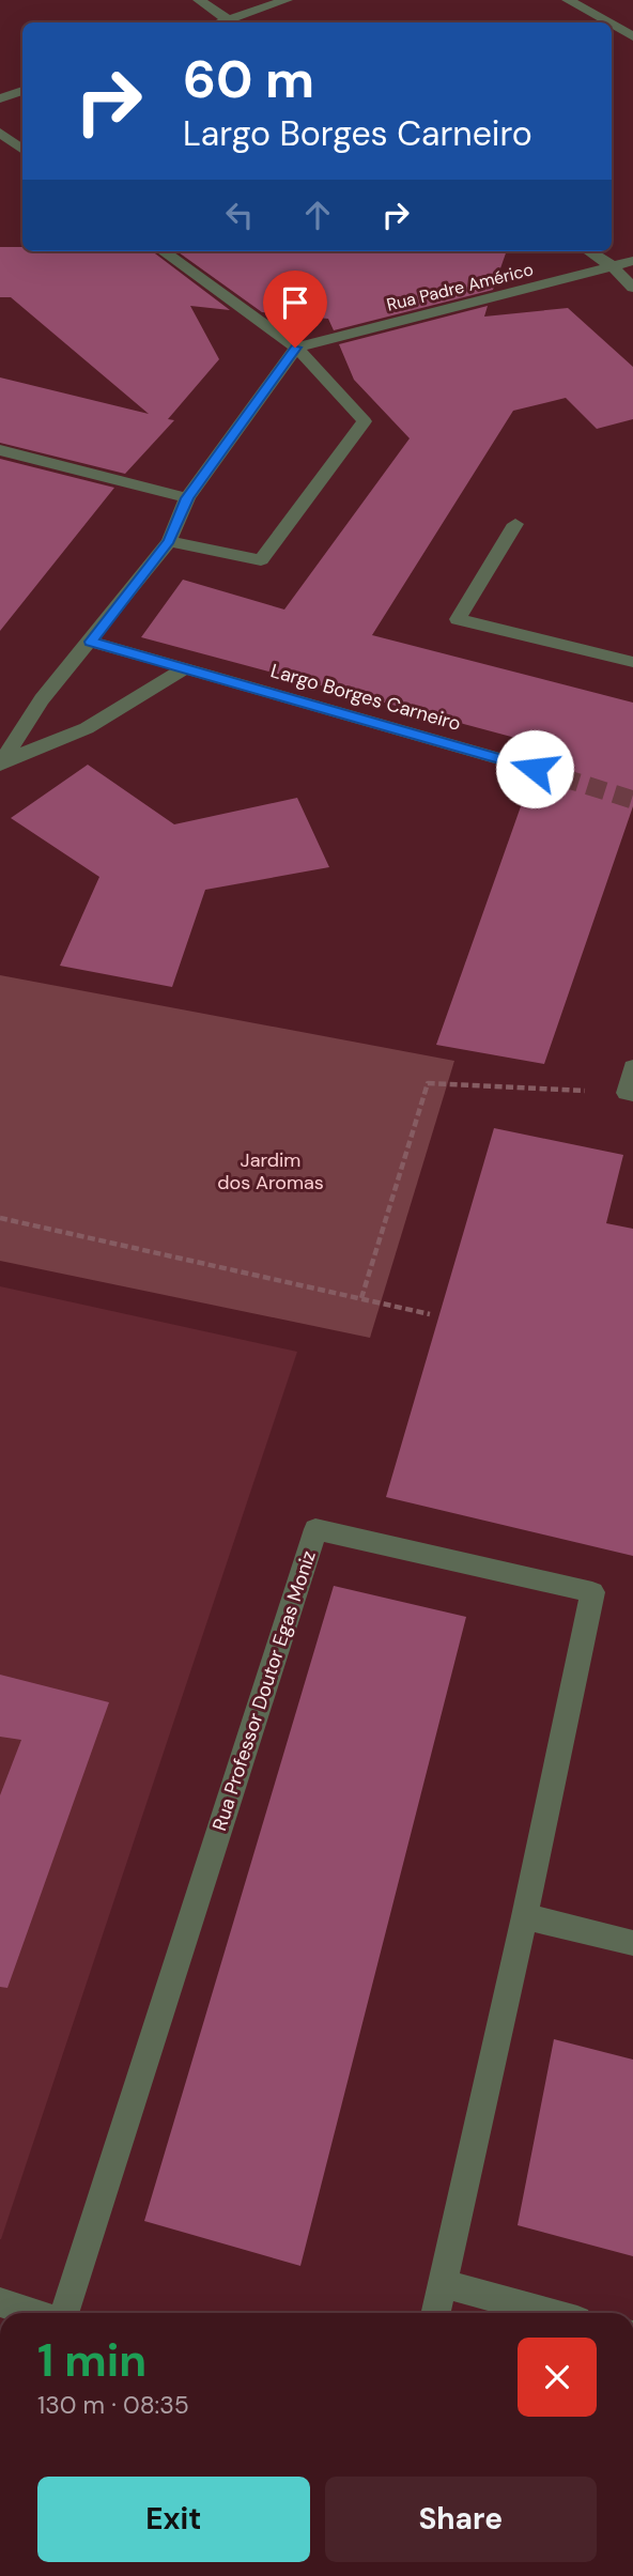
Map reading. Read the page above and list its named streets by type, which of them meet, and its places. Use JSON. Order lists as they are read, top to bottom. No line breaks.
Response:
{"streets":{"street":["Rua Padre Américo","Largo Borges Carneiro","Rua Professor Doutor Egas Moniz"]},"parks":["Jardim dos Aromas"],"page":{"turn":["60 m","Largo Borges Carneiro"],"heading":["1 min","130 m · 08:35"],"buttons":["Exit","Share"]}}
